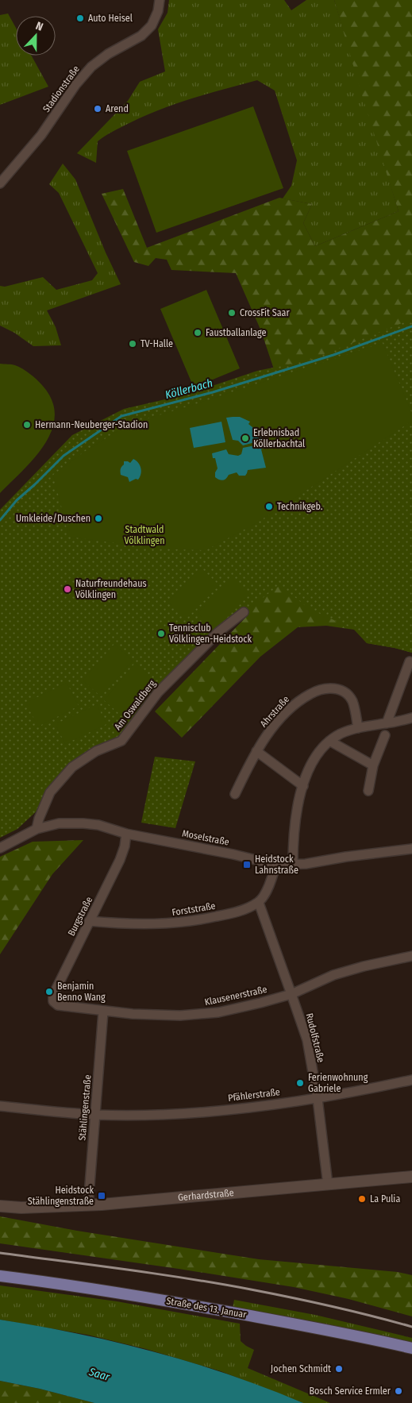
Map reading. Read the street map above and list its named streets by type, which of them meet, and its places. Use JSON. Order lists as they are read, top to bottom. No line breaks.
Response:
{"streets":{"main road":["Straße des 13. Januar"],"street":["Stadionstraße","Am Oswaldberg","Ahrstraße","Moselstraße","Forststraße","Burgstraße","Klausenerstraße","Rudolfstraße","Pfählerstraße","Stählingenstraße","Gerhardstraße"]},"crossings":[["Am Oswaldberg","Moselstraße"],["Moselstraße","Burgstraße"],["Forststraße","Burgstraße"],["Forststraße","Rudolfstraße"],["Burgstraße","Klausenerstraße"],["Klausenerstraße","Rudolfstraße"],["Klausenerstraße","Stählingenstraße"],["Rudolfstraße","Pfählerstraße"],["Rudolfstraße","Gerhardstraße"],["Pfählerstraße","Stählingenstraße"],["Stählingenstraße","Gerhardstraße"]],"water":["Köllerbach","Saar"],"parks":["Stadtwald Völklingen"],"places":{"other":["Auto Heisel","Arend","CrossFit Saar","Faustballanlage","TV-Halle","Hermann-Neuberger-Stadion","Erlebnisbad Köllerbachtal","Technikgeb.","Umkleide/Duschen","Naturfreundehaus Völklingen","Tennisclub Völklingen-Heidstock","Benjamin Benno Wang","Ferienwohnung Gabriele","La Pulia","Jochen Schmidt","Bosch Service Ermler"],"transit":["Heidstock Lahnstraße","Heidstock Stählingenstraße"]},"north":"top"}
